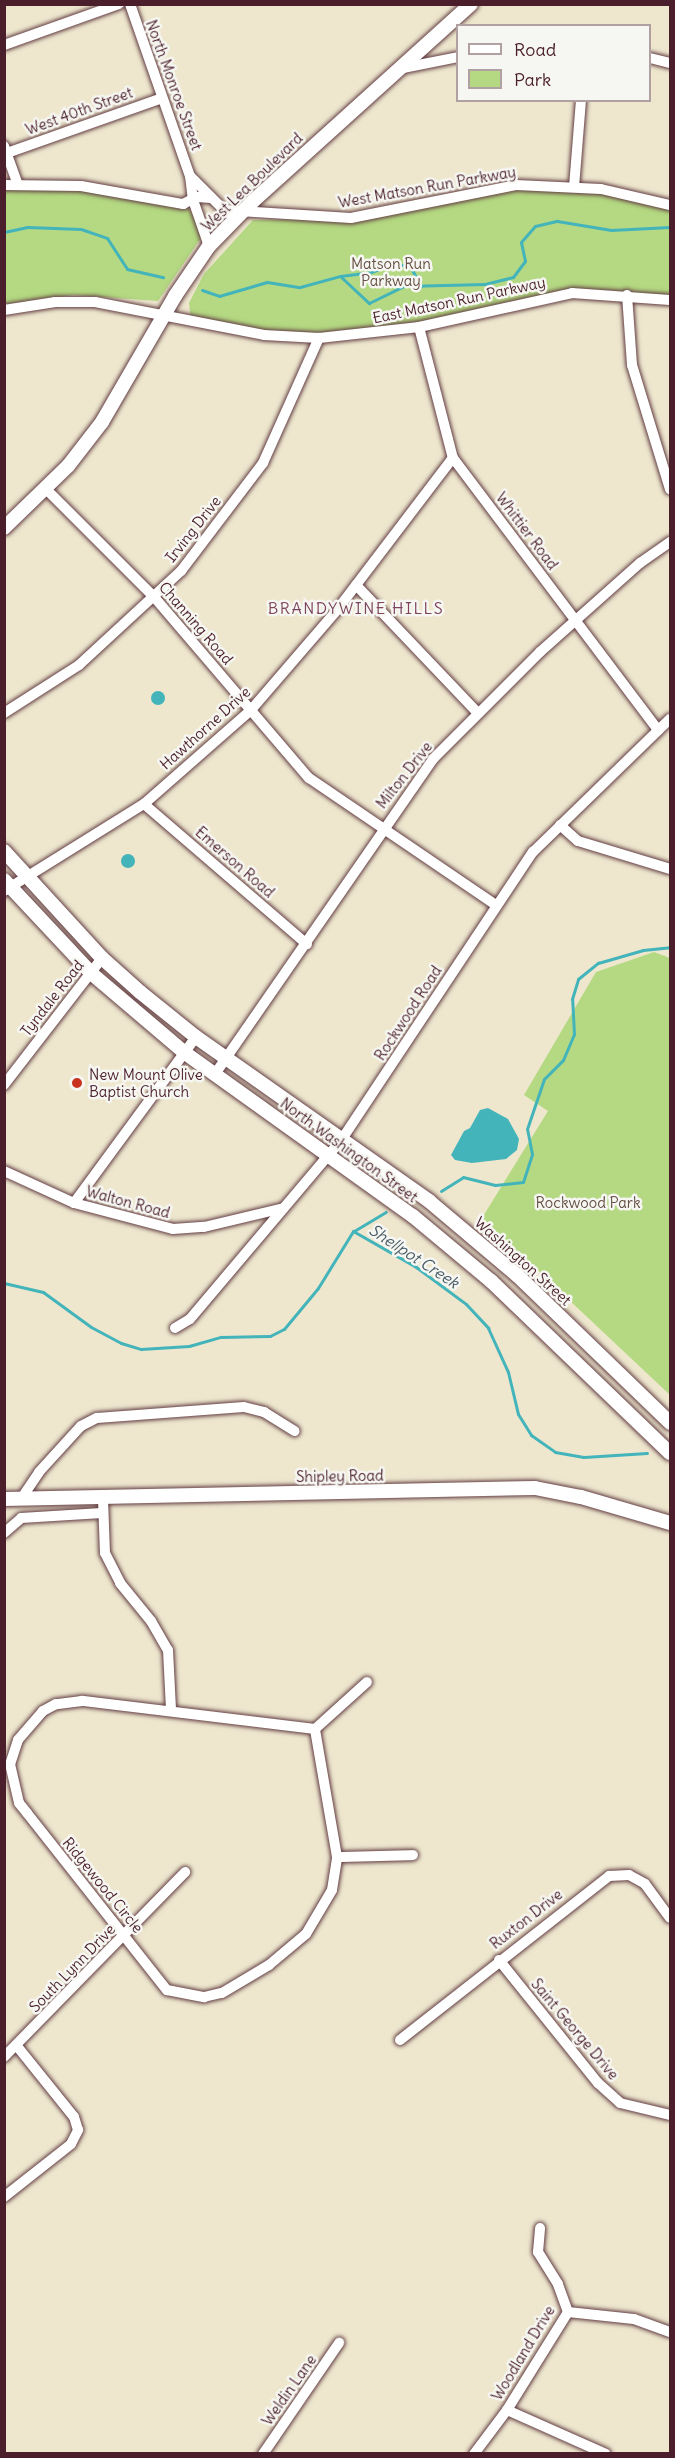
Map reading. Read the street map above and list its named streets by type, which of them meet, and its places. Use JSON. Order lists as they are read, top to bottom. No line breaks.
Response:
{"streets":{"main road":["West Lea Boulevard","North Washington Street","Washington Street","Shipley Road"],"street":["North Monroe Street","West 40th Street","West Matson Run Parkway","East Matson Run Parkway","Irving Drive","Whittier Road","Channing Road","Hawthorne Drive","Milton Drive","Emerson Road","Tyndale Road","Rockwood Road","Walton Road","Ridgewood Circle","Ruxton Drive","South Lynn Drive","Saint George Drive","Woodland Drive","Weldin Lane"]},"crossings":[["North Monroe Street","West 40th Street"],["West Lea Boulevard","West Matson Run Parkway"],["West Lea Boulevard","East Matson Run Parkway"],["West Lea Boulevard","Channing Road"],["East Matson Run Parkway","Irving Drive"],["East Matson Run Parkway","Whittier Road"],["Irving Drive","Channing Road"],["Whittier Road","Hawthorne Drive"],["Whittier Road","Milton Drive"],["Whittier Road","Rockwood Road"],["Channing Road","Hawthorne Drive"],["Channing Road","Milton Drive"],["Channing Road","Rockwood Road"],["Hawthorne Drive","Emerson Road"],["Hawthorne Drive","North Washington Street"],["Milton Drive","Emerson Road"],["Milton Drive","North Washington Street"],["Tyndale Road","North Washington Street"],["Rockwood Road","North Washington Street"],["Rockwood Road","Walton Road"],["Rockwood Road","Washington Street"],["North Washington Street","Washington Street"],["Ridgewood Circle","South Lynn Drive"],["Ruxton Drive","Saint George Drive"]],"districts":["BRANDYWINE HILLS"],"water":["Shellpot Creek"],"parks":["Matson Run Parkway","Rockwood Park"],"places":["New Mount Olive Baptist Church"],"legend":["Road","Park"]}
